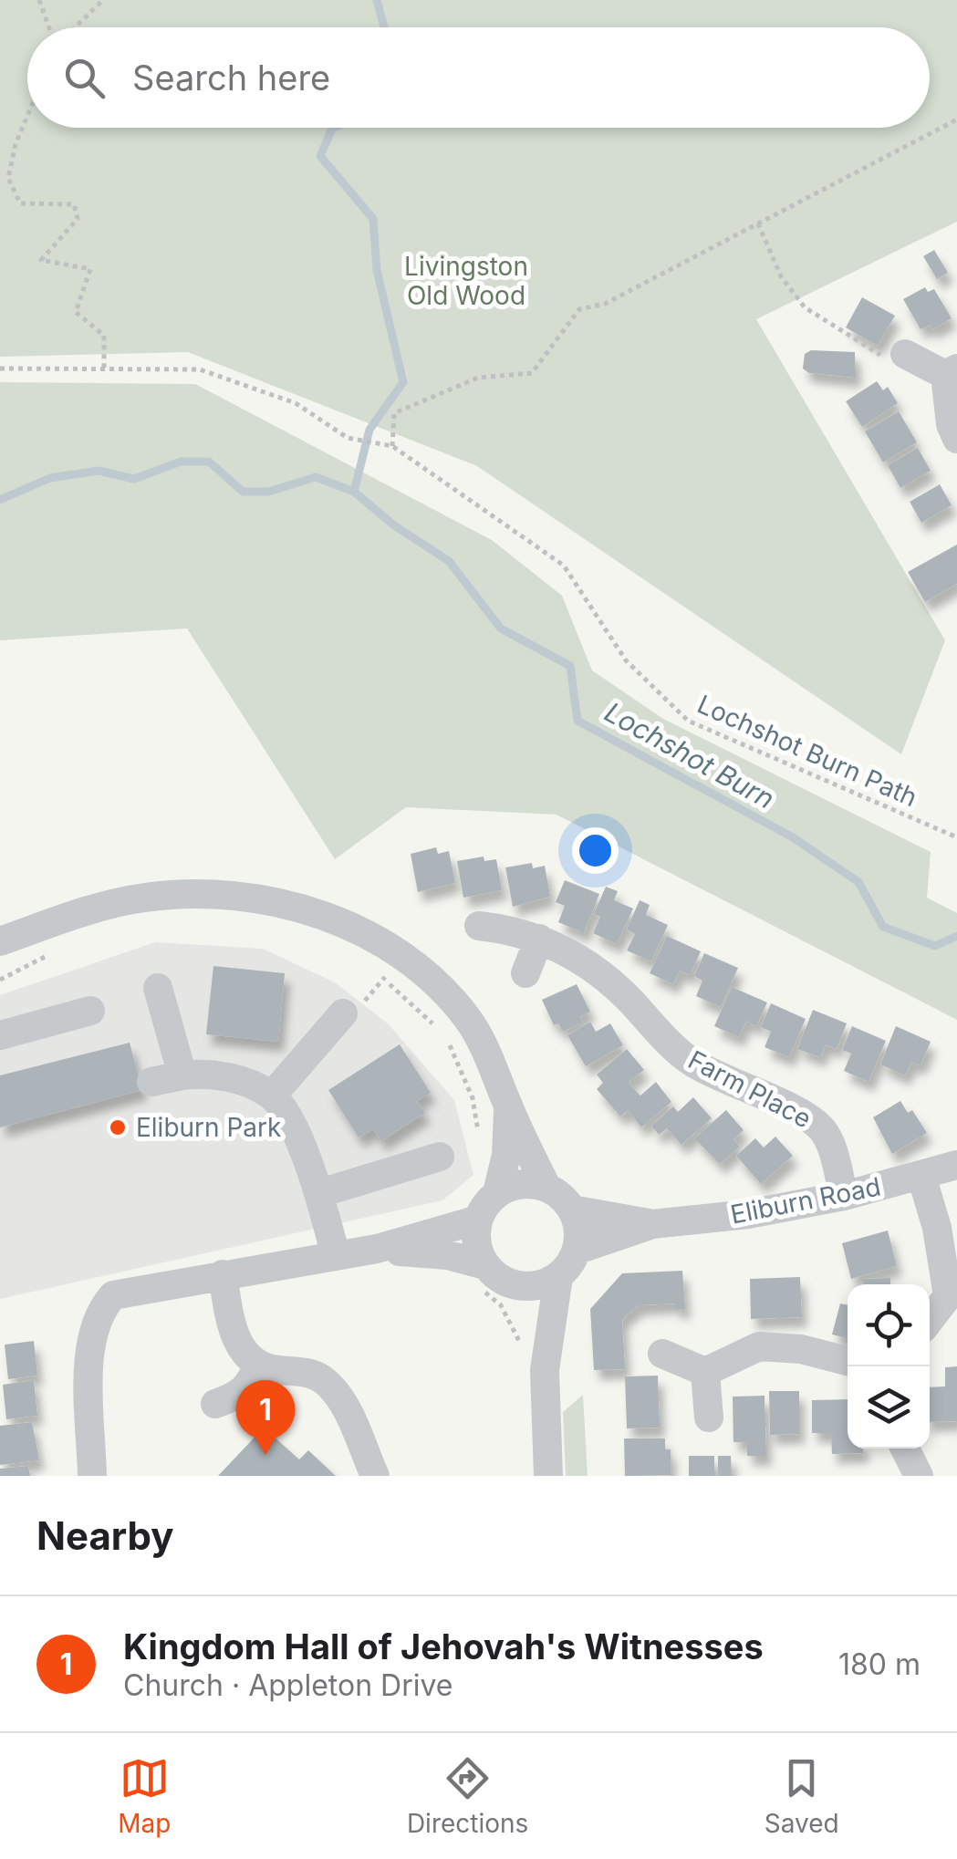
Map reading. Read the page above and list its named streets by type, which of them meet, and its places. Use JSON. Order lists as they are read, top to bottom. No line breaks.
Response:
{"streets":{"street":["Farm Place","Eliburn Road"],"path":["Lochshot Burn Path"]},"crossings":[["Farm Place","Eliburn Road"]],"water":["Lochshot Burn"],"parks":["Livingston Old Wood"],"places":["Eliburn Park"],"page":{"search":"Search here","pins":"1","heading":"Nearby","list":[{"mark":"1","name":"Kingdom Hall of Jehovah's Witnesses","note":"Church · Appleton Drive","value":"180 m"}],"nav":["Map","Directions","Saved"]}}
